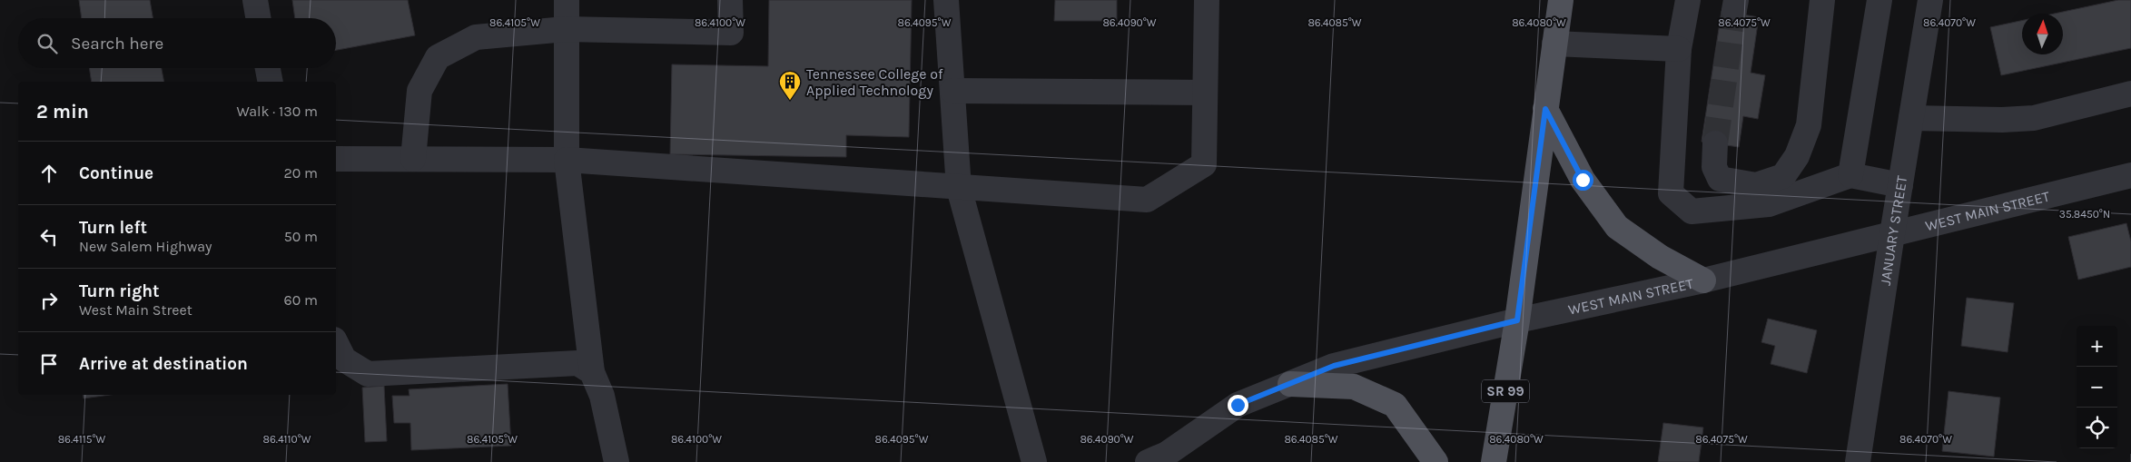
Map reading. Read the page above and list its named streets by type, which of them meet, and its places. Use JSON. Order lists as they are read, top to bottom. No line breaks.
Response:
{"streets":{"main road":["SR 99"],"street":["WEST MAIN STREET","JANUARY STREET"]},"crossings":[["WEST MAIN STREET","JANUARY STREET"],["WEST MAIN STREET","SR 99"]],"places":{"building":["Tennessee College of Applied Technology"]},"north":"top","page":{"search":"Search here","heading":["2 min","Walk · 130 m"],"list":[["Continue","20 m"],["Turn left","New Salem Highway","50 m"],["Turn right","West Main Street","60 m"],"Arrive at destination"],"map_buttons":["+","−"]},"coordinates":["86.4105°W","86.4100°W","86.4095°W","86.4090°W","86.4085°W","86.4080°W","86.4075°W","86.4070°W","35.8450°N","86.4115°W","86.4110°W"]}
